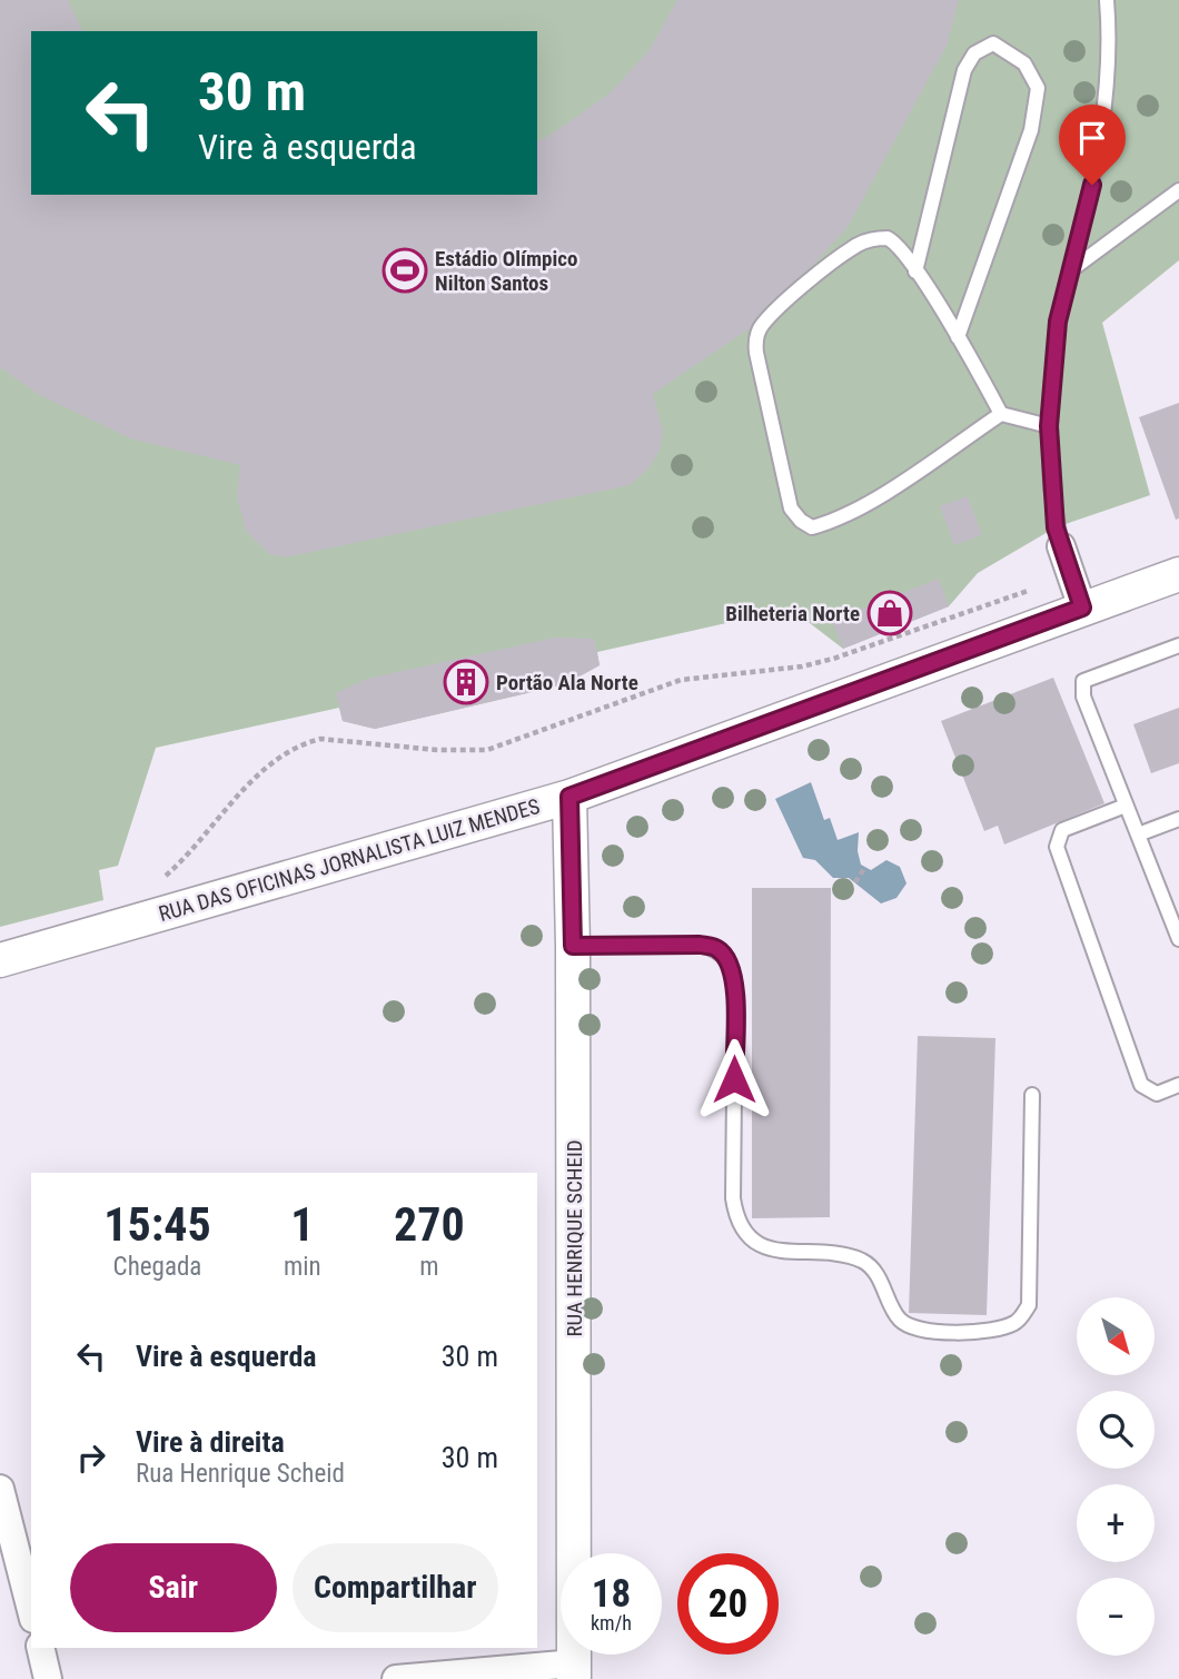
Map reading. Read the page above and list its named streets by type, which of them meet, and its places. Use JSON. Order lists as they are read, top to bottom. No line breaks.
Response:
{"streets":{"street":["RUA DAS OFICINAS JORNALISTA LUIZ MENDES","RUA HENRIQUE SCHEID"]},"crossings":[["RUA DAS OFICINAS JORNALISTA LUIZ MENDES","RUA HENRIQUE SCHEID"]],"places":{"sports":["Estádio Olímpico Nilton Santos"],"shop":["Bilheteria Norte"],"building":["Portão Ala Norte"]},"north":"bottom right","page":{"turn":["30 m","Vire à esquerda"],"eta":["15:45","Chegada","1","min","270","m"],"map_buttons":["+","−"],"list":[{"name":"Vire à esquerda","value":"30 m"},{"name":"Vire à direita","note":"Rua Henrique Scheid","value":"30 m"}],"buttons":["Sair","Compartilhar"],"speed":"18 km/h","limit":"20"}}
